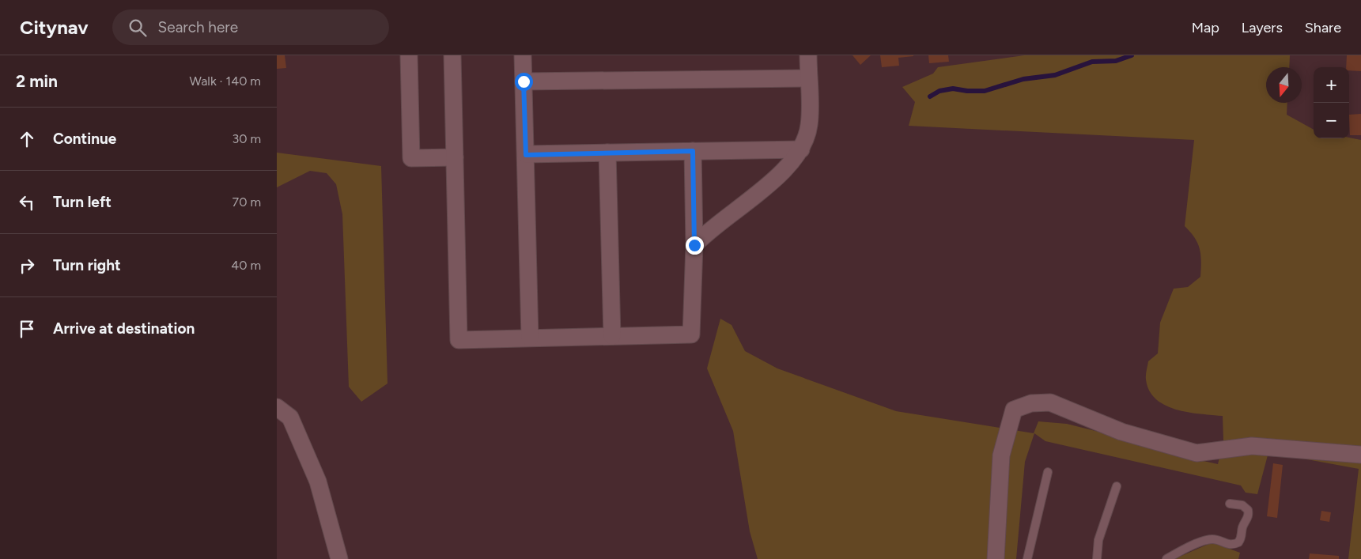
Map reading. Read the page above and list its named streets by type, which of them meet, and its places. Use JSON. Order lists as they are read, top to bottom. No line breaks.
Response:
{"north":"bottom","page":{"header":"Citynav","search":"Search here","nav":["Map","Layers","Share"],"heading":["2 min","Walk · 140 m"],"map_buttons":["+","−"],"list":[["Continue","30 m"],["Turn left","70 m"],["Turn right","40 m"],"Arrive at destination"]}}
